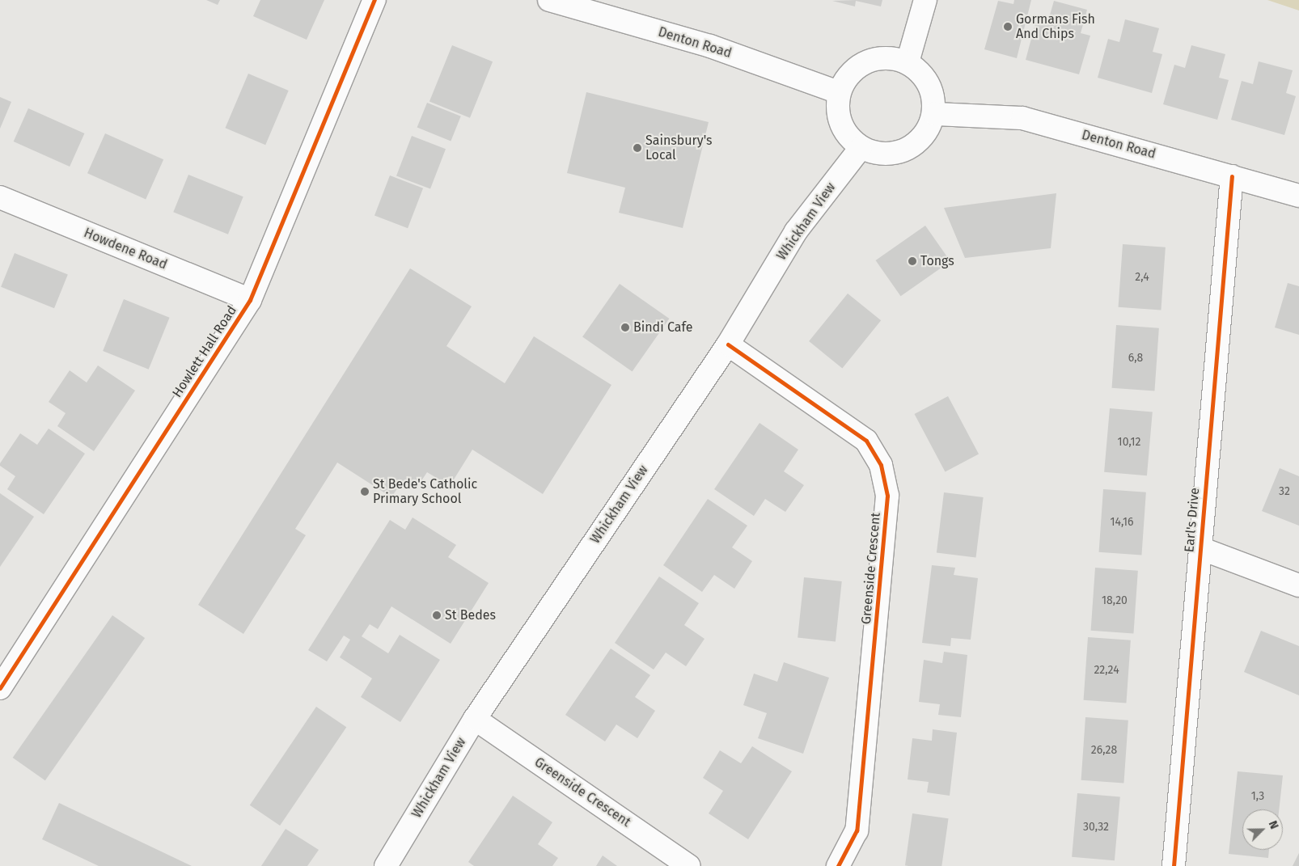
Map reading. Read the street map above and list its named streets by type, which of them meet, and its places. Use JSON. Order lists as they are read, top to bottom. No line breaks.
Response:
{"streets":{"street":["Denton Road","Whickham View","Howdene Road","Howlett Hall Road","Earl's Drive","Greenside Crescent"]},"crossings":[["Denton Road","Whickham View"],["Denton Road","Earl's Drive"],["Whickham View","Greenside Crescent"],["Howdene Road","Howlett Hall Road"]],"places":["Gormans Fish And Chips","Sainsbury's Local","Tongs","Bindi Cafe","St Bede's Catholic Primary School","St Bedes"],"house_numbers":["2,4","6,8","10,12","32","14,16","18,20","22,24","26,28","1,3","30,32"],"north":"top right"}
